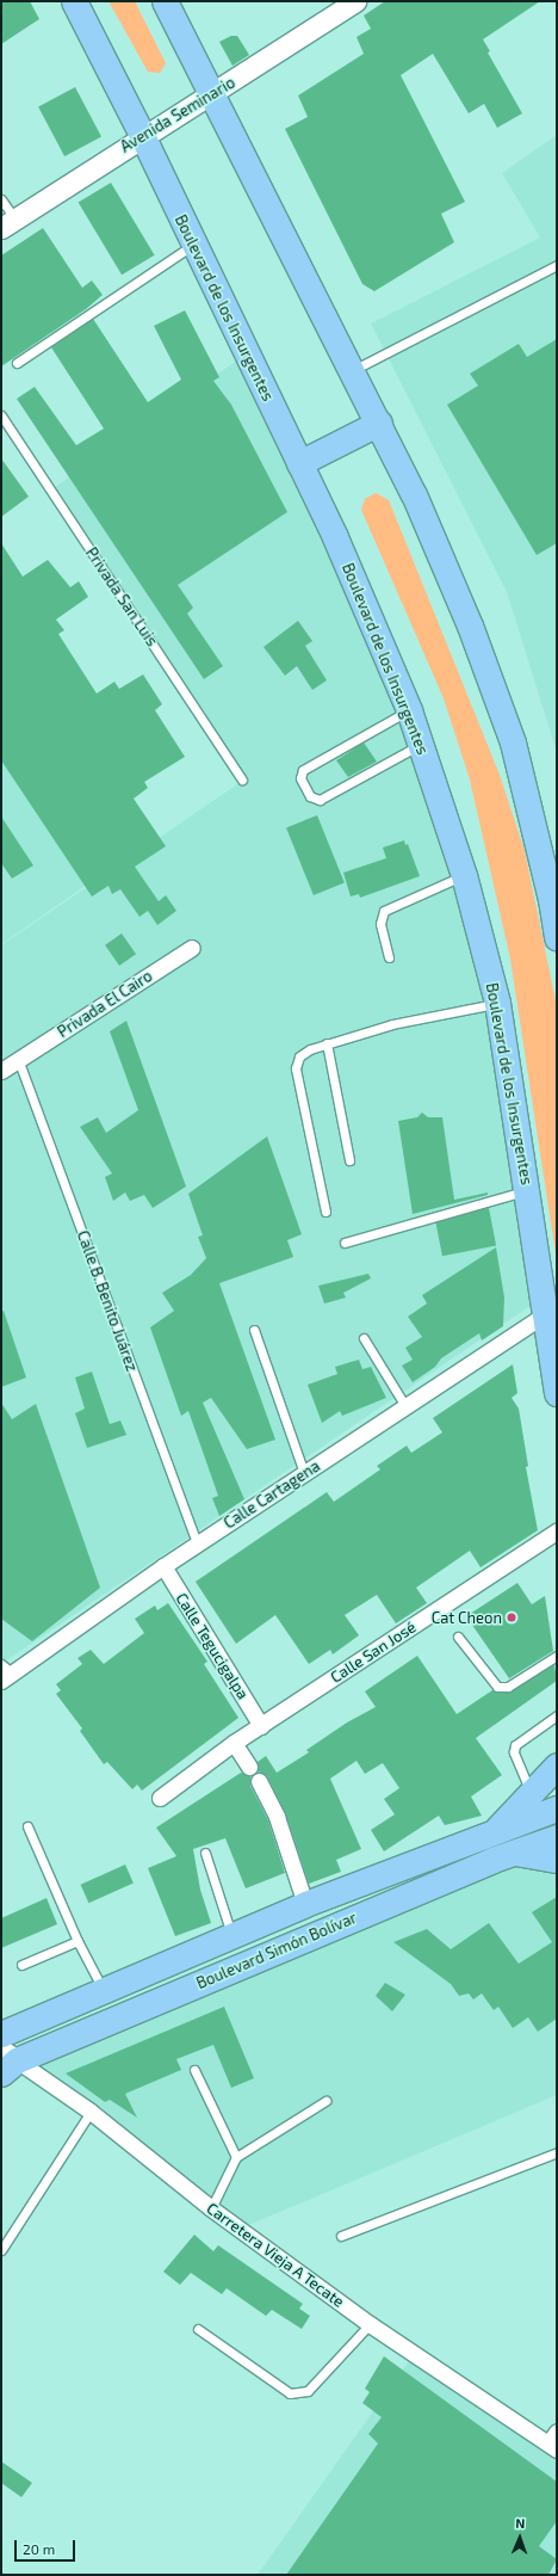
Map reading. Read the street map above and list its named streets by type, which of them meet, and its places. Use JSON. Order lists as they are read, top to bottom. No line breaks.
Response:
{"streets":{"main road":["Boulevard de los Insurgentes","Boulevard Simón Bolívar"],"street":["Avenida Seminario","Privada El Cairo","Calle Cartagena","Calle Tegucigalpa","Calle San José","Carretera Vieja A Tecate"],"lane":["Privada San Luis","Calle B. Benito Juárez"]},"crossings":[["Avenida Seminario","Boulevard de los Insurgentes"],["Boulevard de los Insurgentes","Calle Cartagena"],["Privada El Cairo","Calle B. Benito Juárez"],["Calle B. Benito Juárez","Calle Cartagena"],["Calle Cartagena","Calle Tegucigalpa"],["Calle Tegucigalpa","Calle San José"],["Boulevard Simón Bolívar","Carretera Vieja A Tecate"]],"places":["Cat Cheon"],"scale_bar":"20 m","north":"top"}
